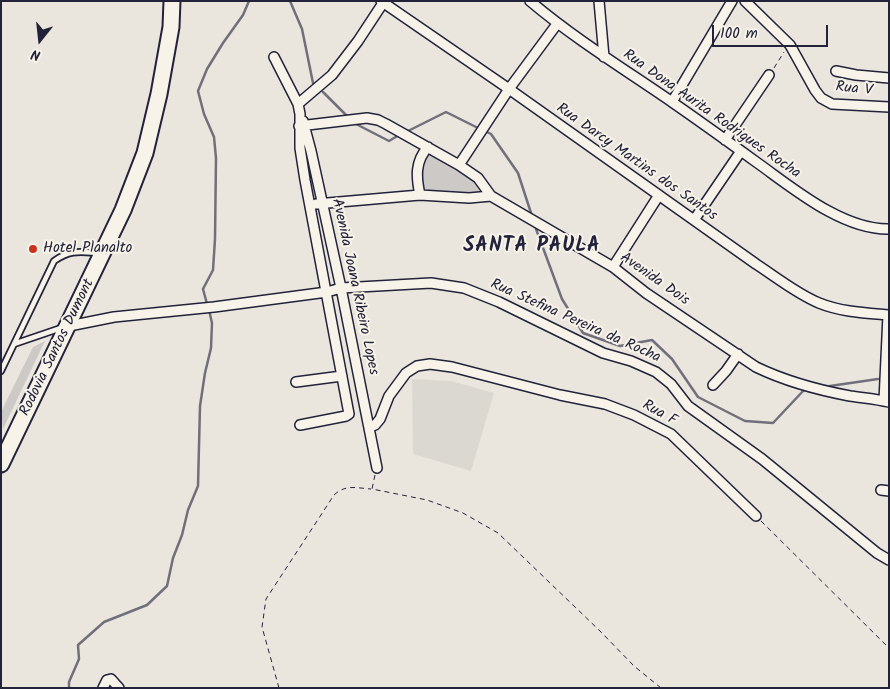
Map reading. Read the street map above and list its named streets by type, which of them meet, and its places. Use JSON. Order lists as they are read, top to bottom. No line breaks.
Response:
{"streets":{"highway":["Rodovia Santos Dumont"],"street":["Rua V","Rua Dona Aurita Rodrigues Rocha","Rua Darcy Martins dos Santos","Avenida Dois","Avenida Joana Ribeiro Lopes","Rua Stefina Pereira da Rocha","Rua F"]},"crossings":[["Avenida Dois","Avenida Joana Ribeiro Lopes"],["Avenida Joana Ribeiro Lopes","Rua Stefina Pereira da Rocha"],["Avenida Joana Ribeiro Lopes","Rua F"],["Rua Stefina Pereira da Rocha","Rodovia Santos Dumont"]],"districts":["SANTA PAULA"],"places":["Hotel Planalto"],"scale_bar":"100 m","north":"bottom"}
